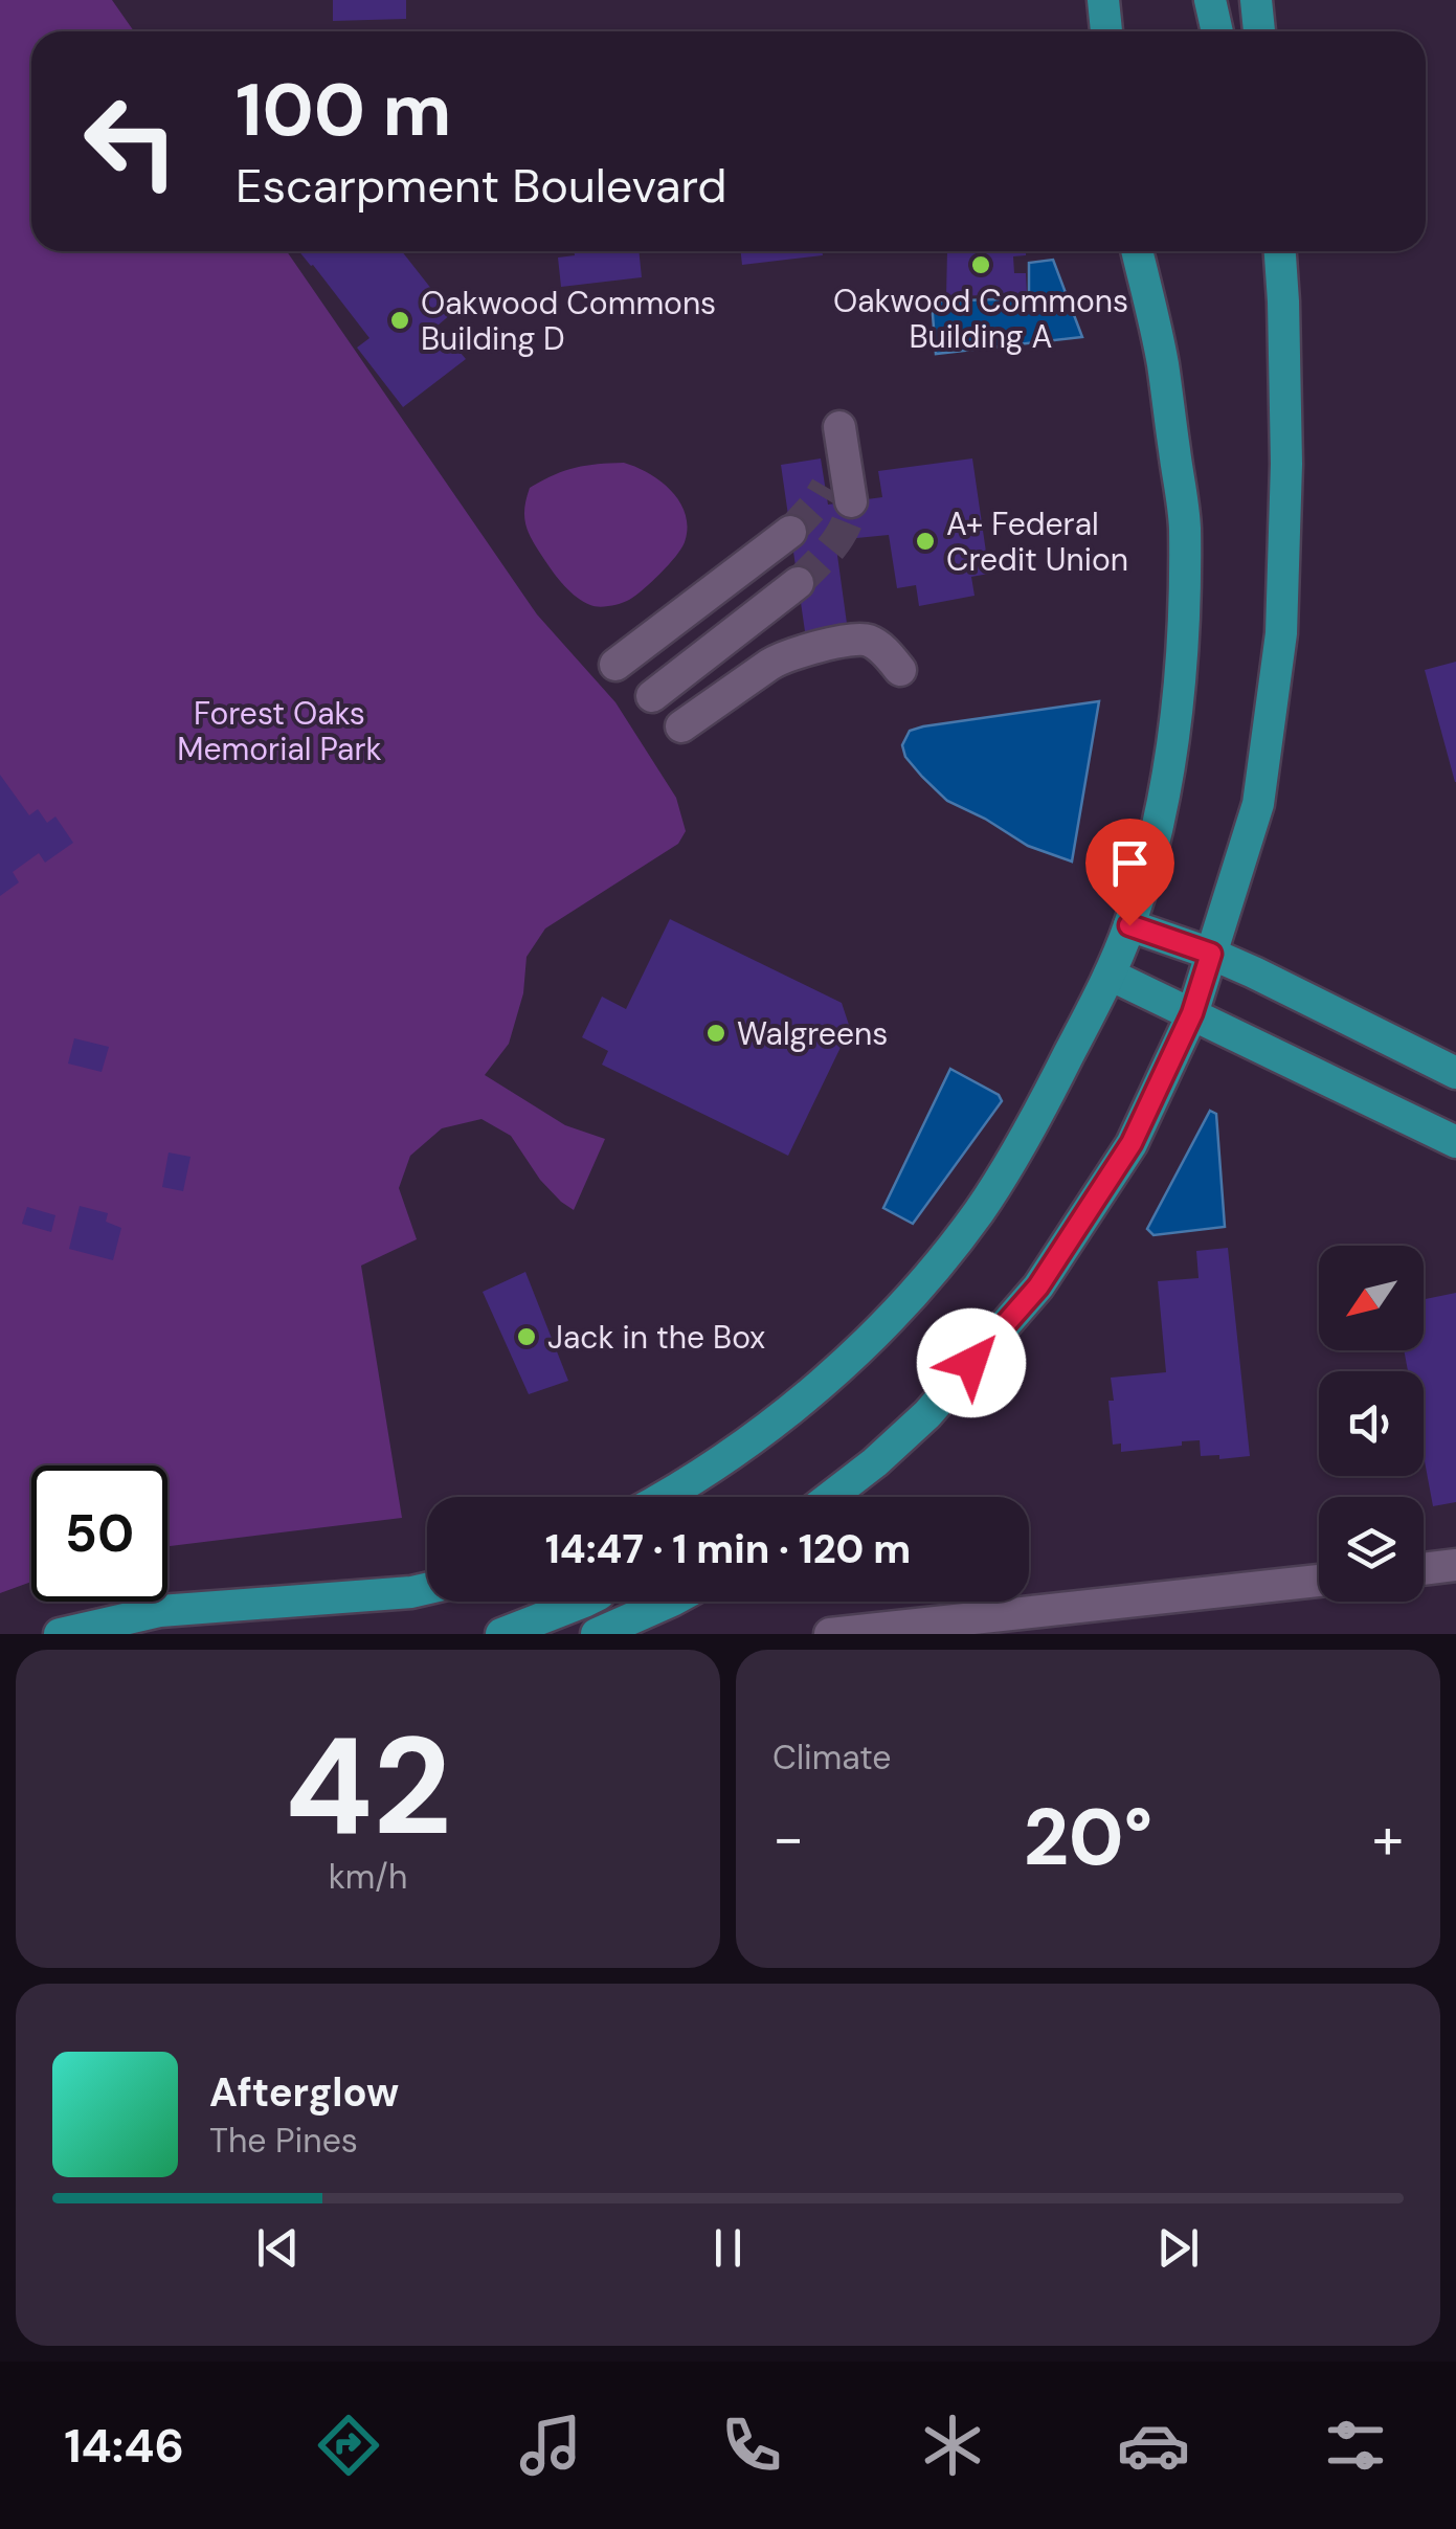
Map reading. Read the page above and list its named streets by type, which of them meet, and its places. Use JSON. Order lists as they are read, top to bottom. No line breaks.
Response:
{"parks":["Forest Oaks Memorial Park"],"places":["Oakwood Commons Building A","Oakwood Commons Building D","A+ Federal Credit Union","Walgreens","Jack in the Box"],"north":"bottom left","page":{"turn":["100 m","Escarpment Boulevard"],"limit":"50","trip":"14:47 · 1 min · 120 m","tile":[["42","km/h"],"Climate"],"heat":["−","20°","+"],"song":["Afterglow","The Pines"],"tabs":"14:46"}}
